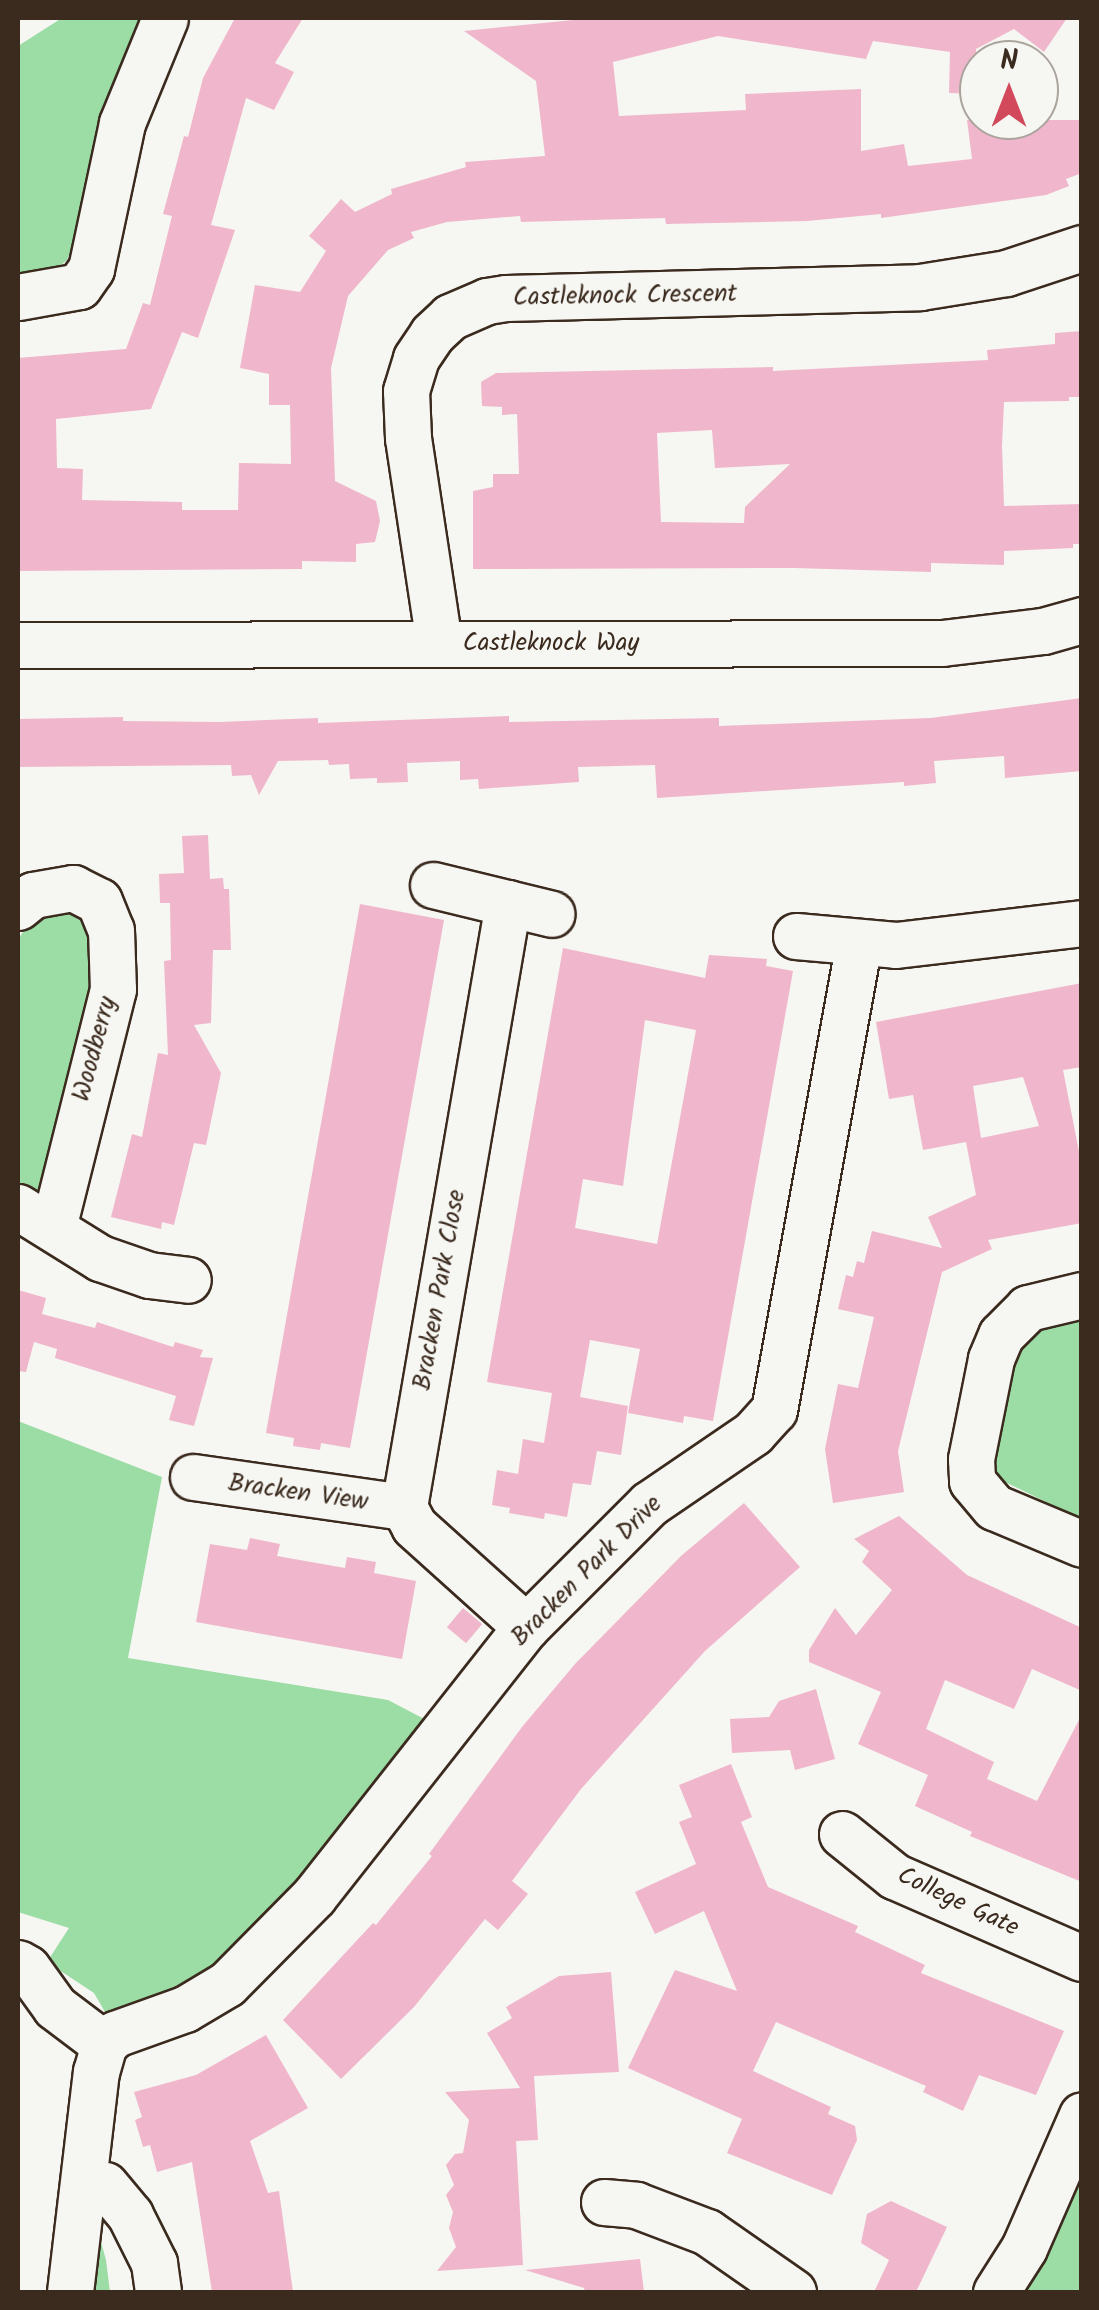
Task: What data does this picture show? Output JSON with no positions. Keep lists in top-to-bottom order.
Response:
{
  "streets": {
    "street": [
      "Castleknock Crescent",
      "Castleknock Way",
      "Woodberry",
      "Bracken Park Close",
      "Bracken View",
      "Bracken Park Drive",
      "College Gate"
    ]
  },
  "crossings": [
    ["Castleknock Crescent", "Castleknock Way"],
    ["Bracken Park Close", "Bracken View"]
  ],
  "north": "top"
}
